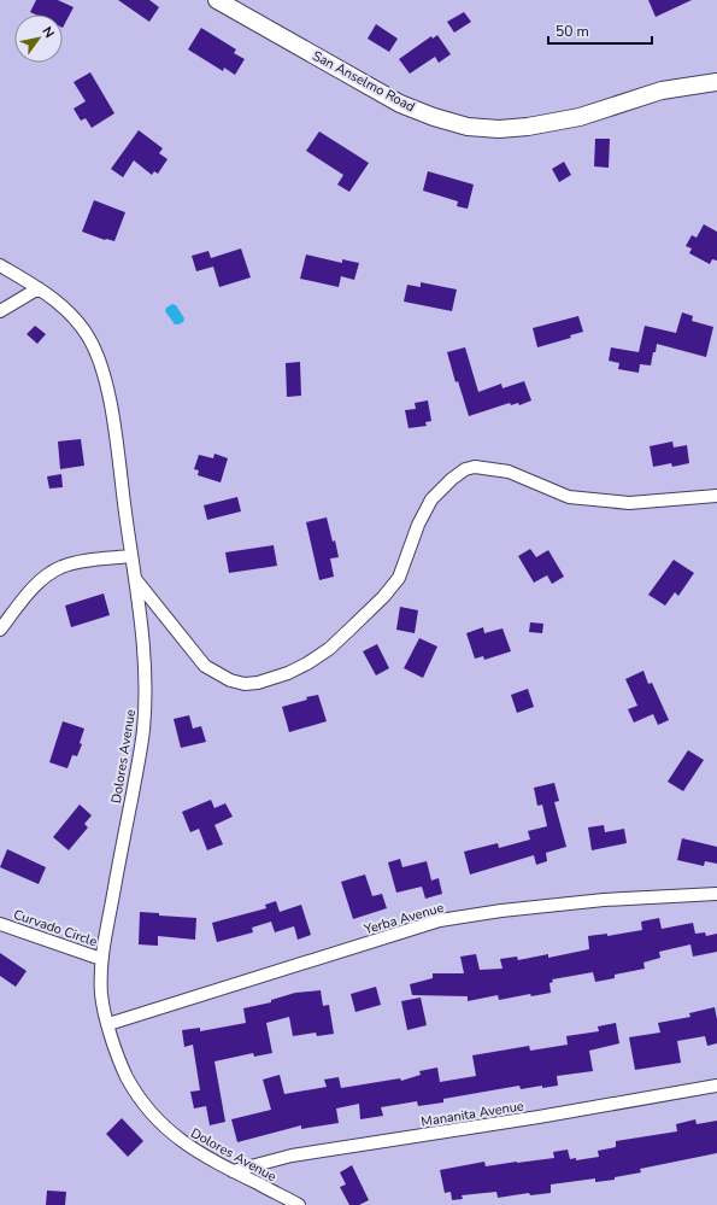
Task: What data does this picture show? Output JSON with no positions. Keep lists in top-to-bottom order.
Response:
{
  "streets": {
    "street": [
      "San Anselmo Road",
      "Dolores Avenue",
      "Yerba Avenue",
      "Curvado Circle",
      "Mananita Avenue"
    ]
  },
  "crossings": [
    ["Dolores Avenue", "Yerba Avenue"],
    ["Dolores Avenue", "Curvado Circle"],
    ["Dolores Avenue", "Mananita Avenue"]
  ],
  "scale_bar": "50 m",
  "north": "top right"
}
